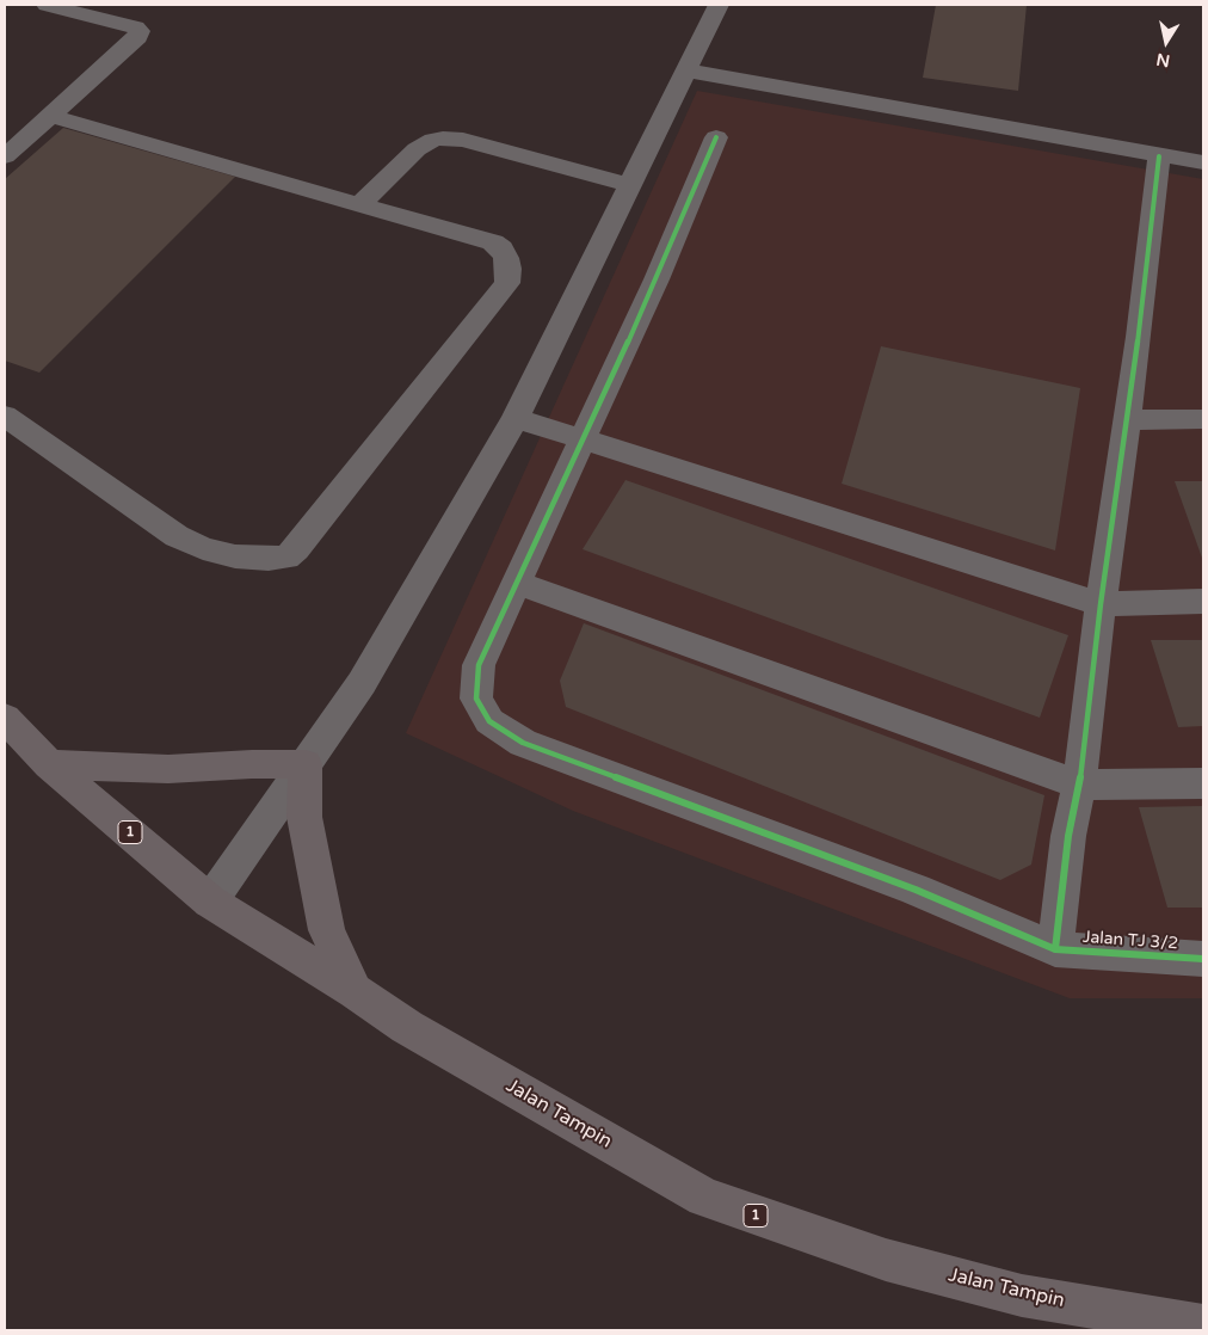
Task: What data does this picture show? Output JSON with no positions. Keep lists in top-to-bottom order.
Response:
{
  "streets": {
    "highway": ["1", "Jalan Tampin"],
    "street": ["Jalan TJ 3/2"]
  },
  "north": "bottom"
}
